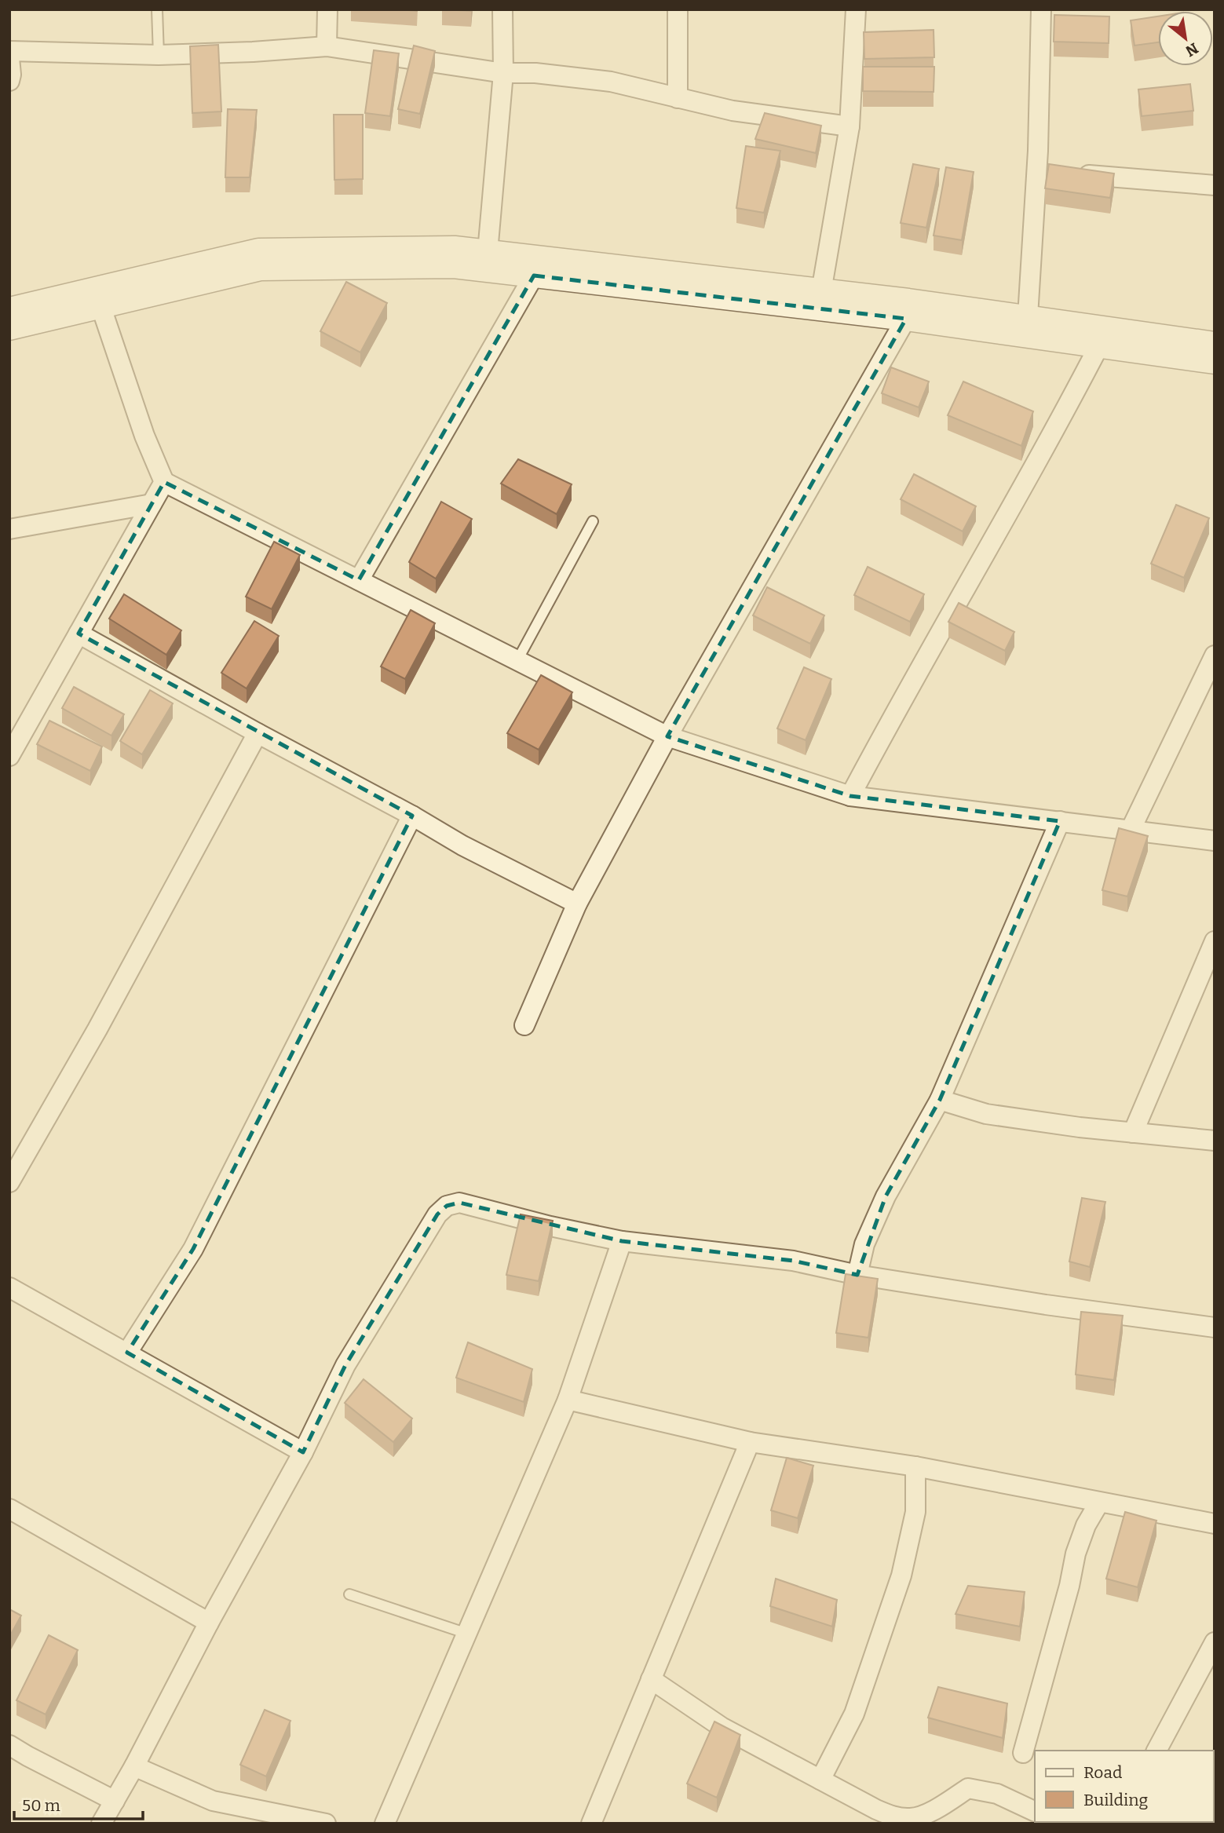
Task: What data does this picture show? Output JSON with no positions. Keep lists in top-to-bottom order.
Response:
{
  "legend": ["Road", "Building"],
  "scale_bar": "50 m",
  "north": "bottom right"
}
